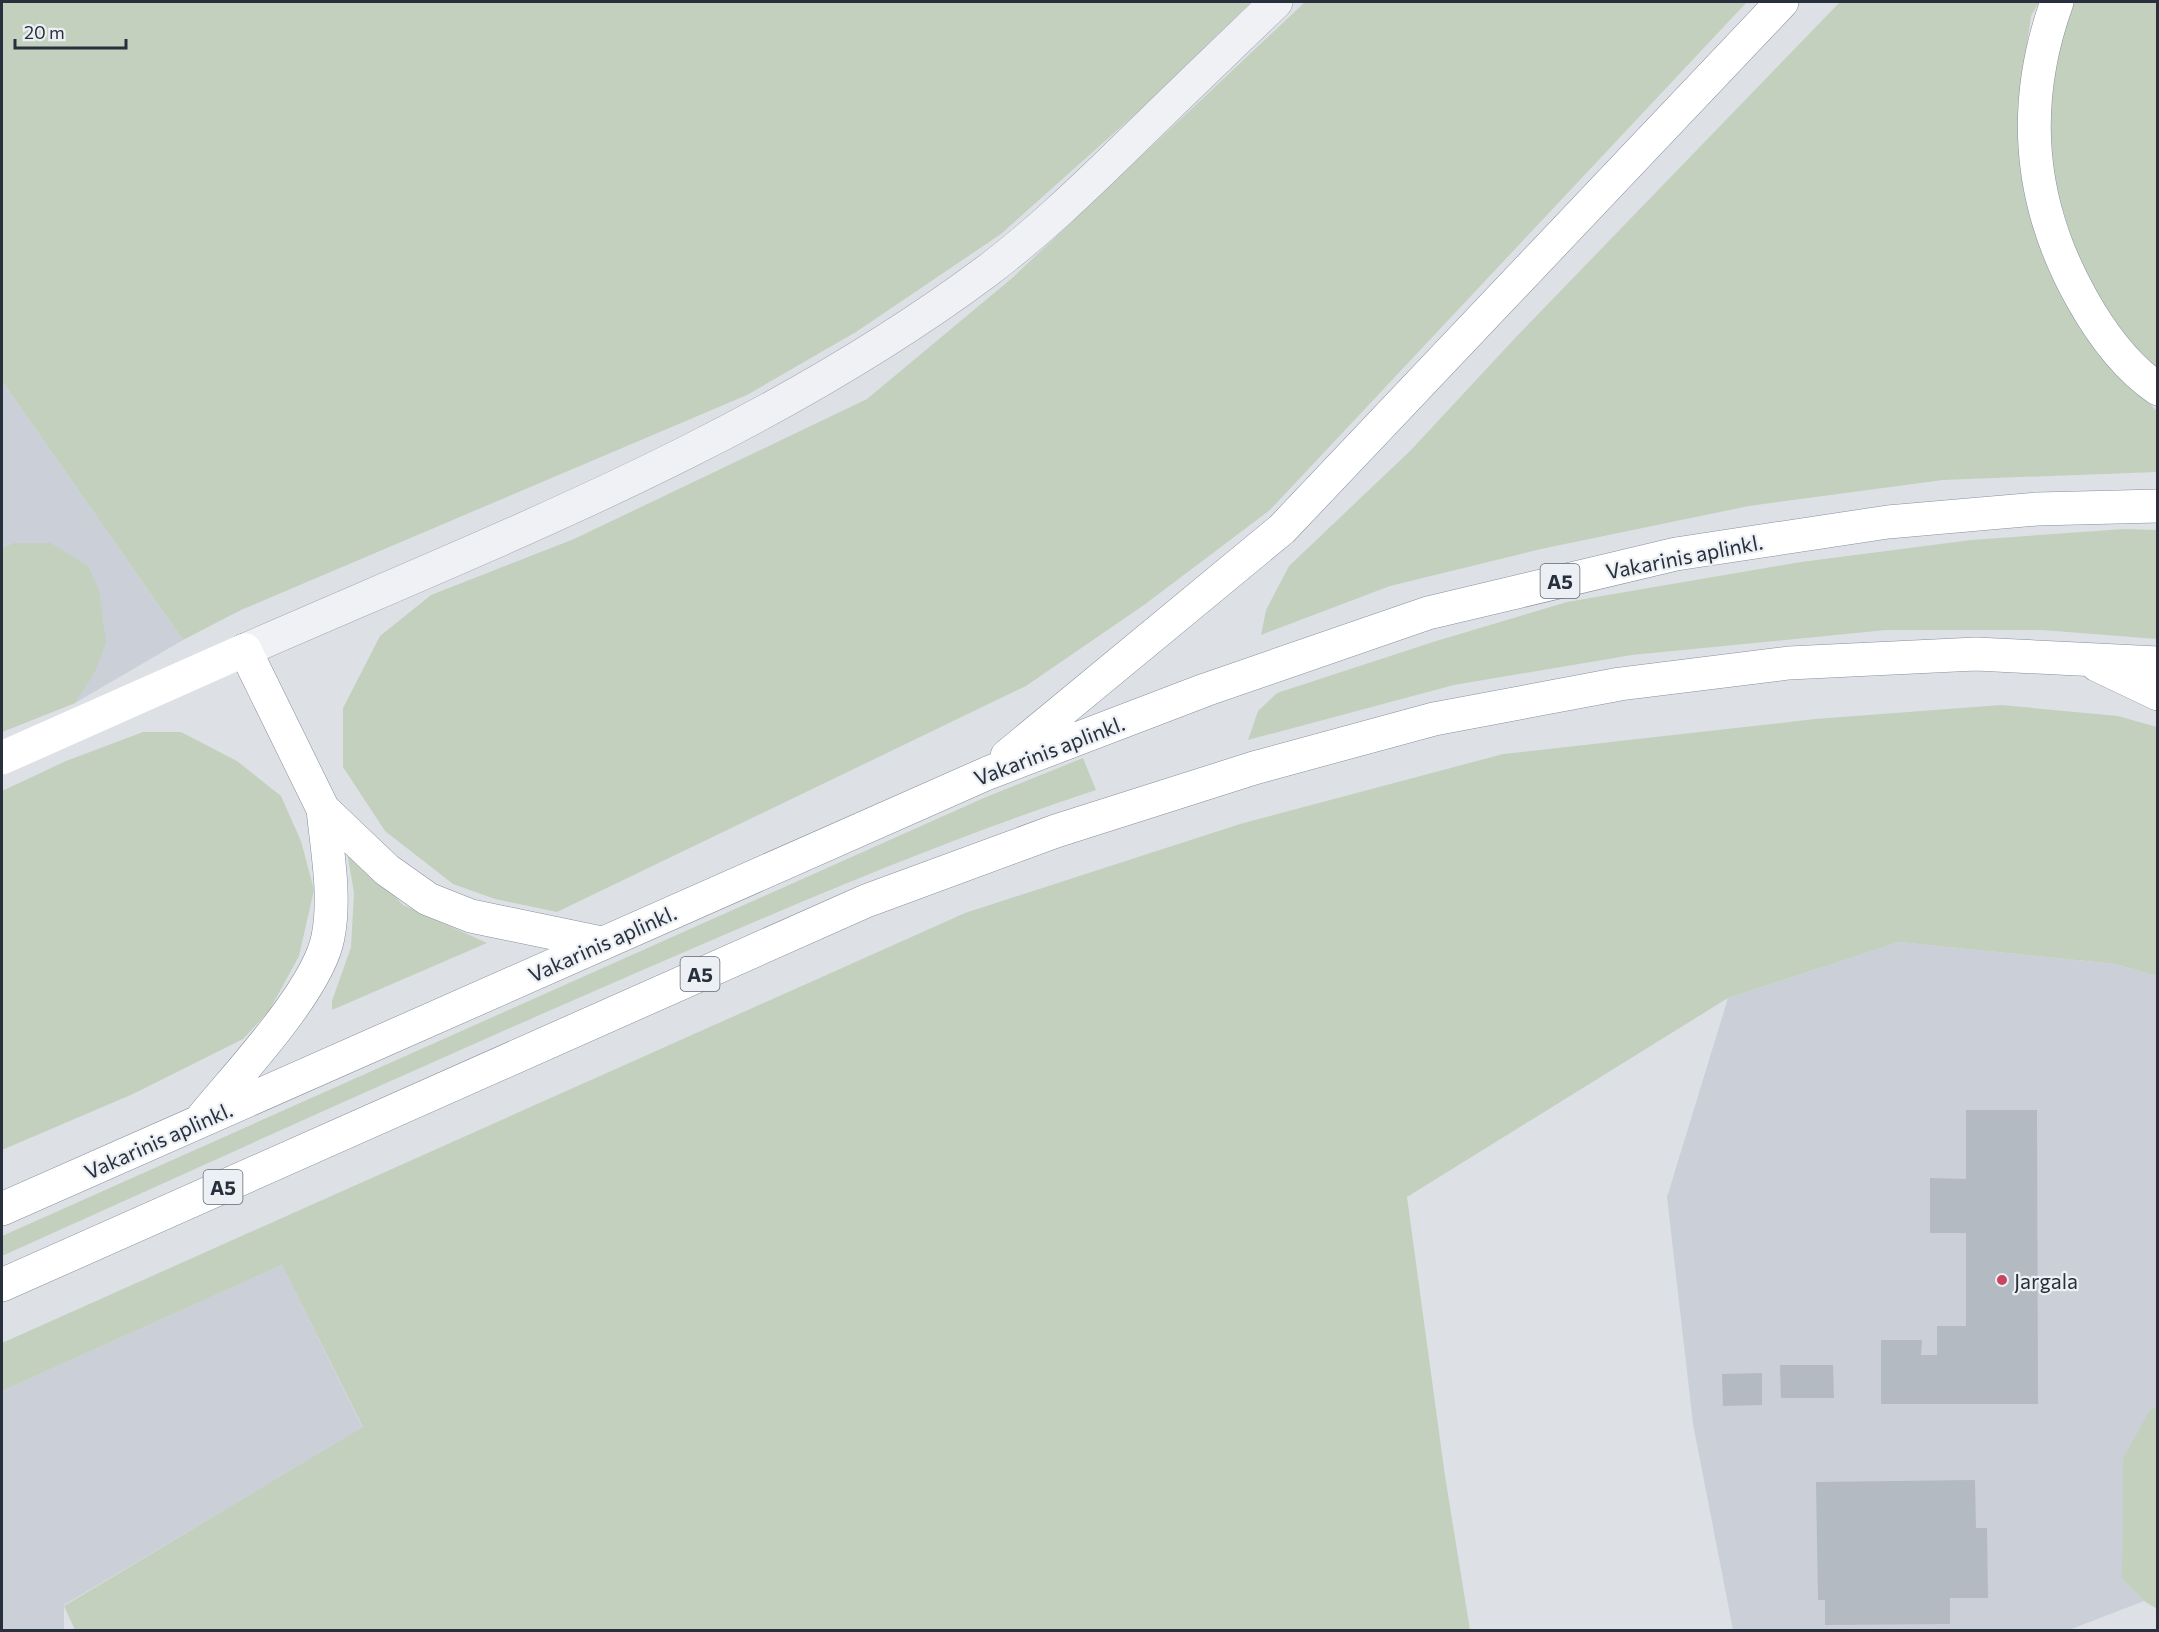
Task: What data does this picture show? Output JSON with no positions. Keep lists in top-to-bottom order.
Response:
{
  "streets": {
    "main road": ["Vakarinis aplinkl.", "A5"]
  },
  "places": ["Jargala"],
  "scale_bar": "20 m"
}
